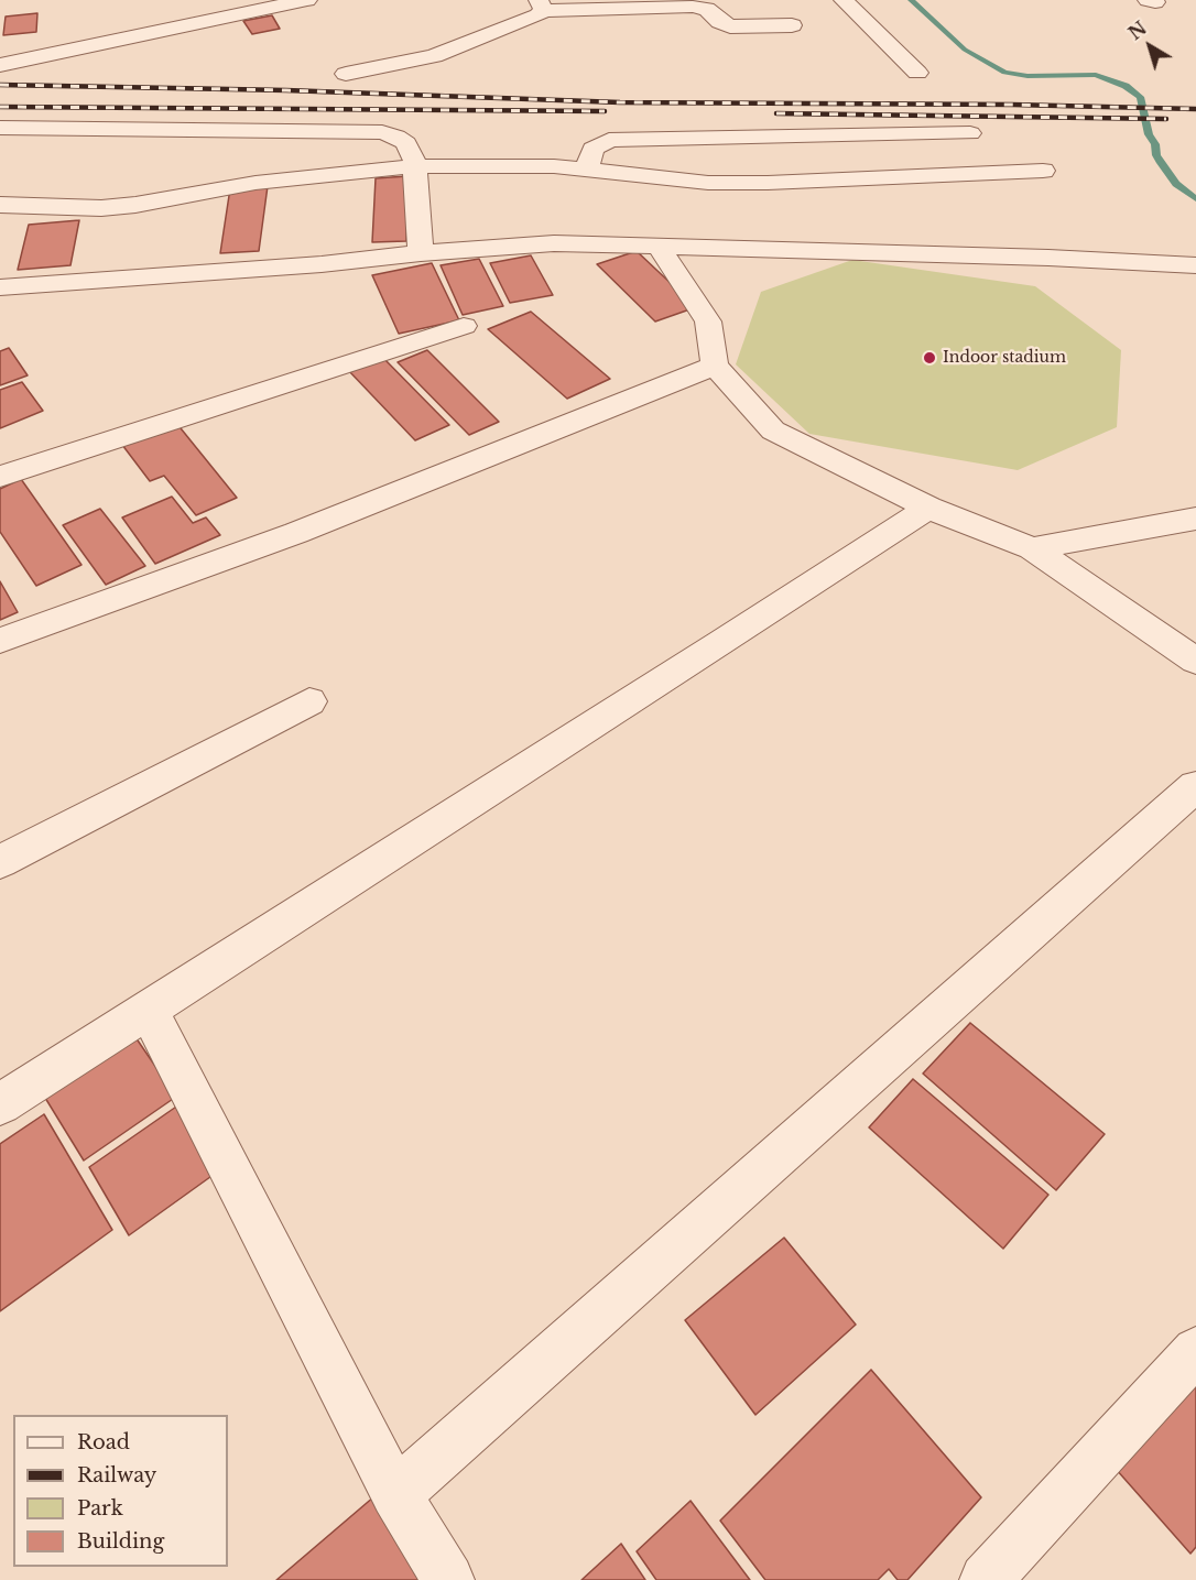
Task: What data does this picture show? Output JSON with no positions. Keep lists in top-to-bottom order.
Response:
{
  "places": ["Indoor stadium"],
  "legend": [
    "Road",
    "Railway",
    "Park",
    "Building"
  ],
  "north": "top left"
}
